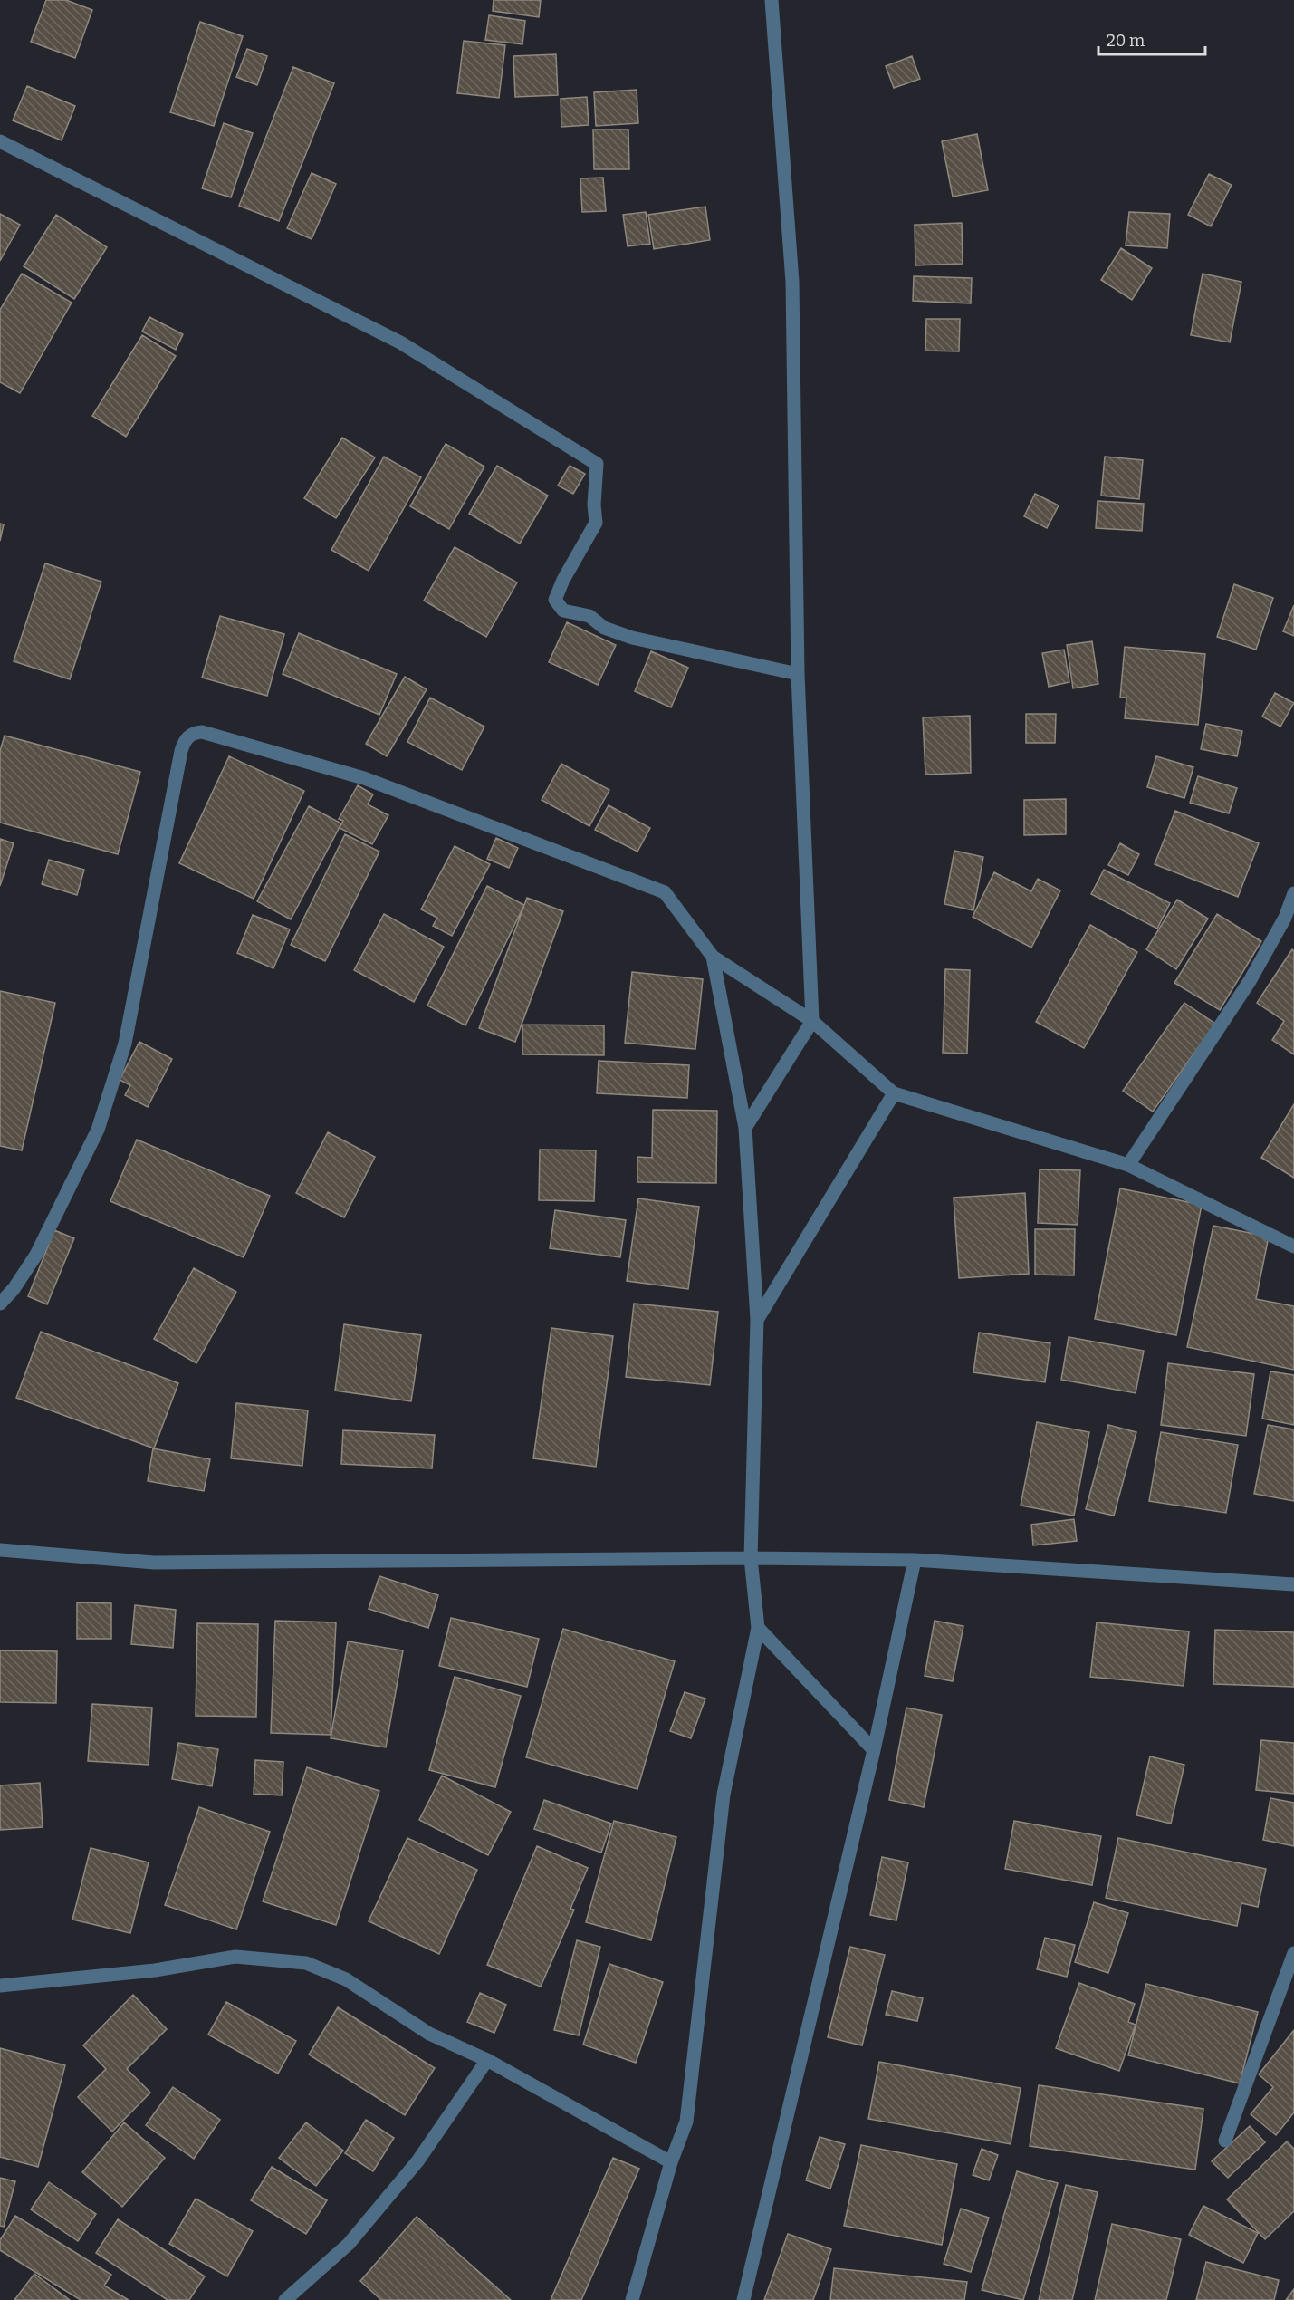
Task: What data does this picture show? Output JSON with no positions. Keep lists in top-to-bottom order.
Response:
{
  "scale_bar": "20 m"
}
